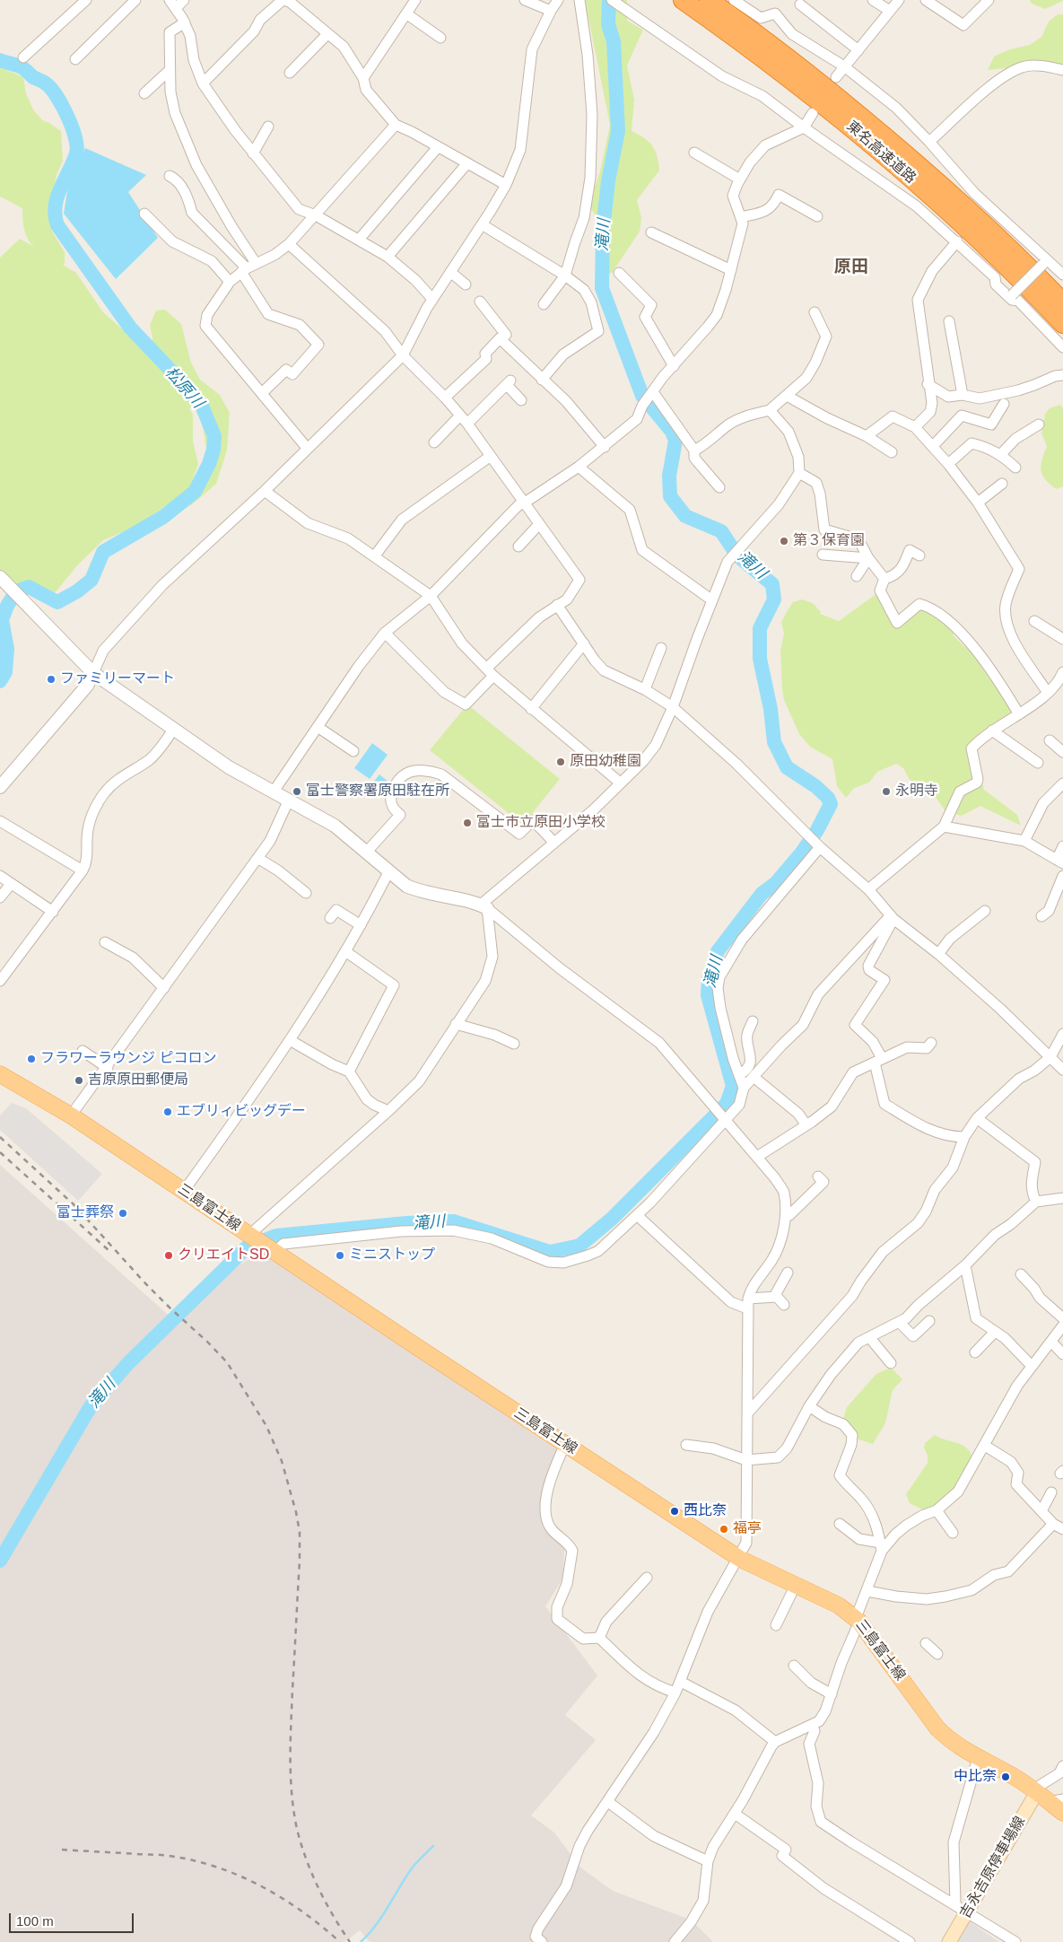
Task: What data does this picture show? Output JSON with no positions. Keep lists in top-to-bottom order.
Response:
{
  "streets": {
    "highway": ["東名高速道路"],
    "main road": ["三島富士線", "吉永吉原停車場線"]
  },
  "crossings": [
    ["三島富士線", "吉永吉原停車場線"]
  ],
  "districts": ["原田"],
  "water": ["滝川", "松原川"],
  "places": [
    "第３保育園",
    "ファミリーマート",
    "原田幼稚園",
    "富士警察署原田駐在所",
    "永明寺",
    "富士市立原田小学校",
    "フラワーラウンジ ピコロン",
    "吉原原田郵便局",
    "エブリィビッグデー",
    "富士葬祭",
    "クリエイトSD",
    "ミニストップ",
    "西比奈",
    "福亭",
    "中比奈"
  ],
  "scale_bar": "100 m"
}
